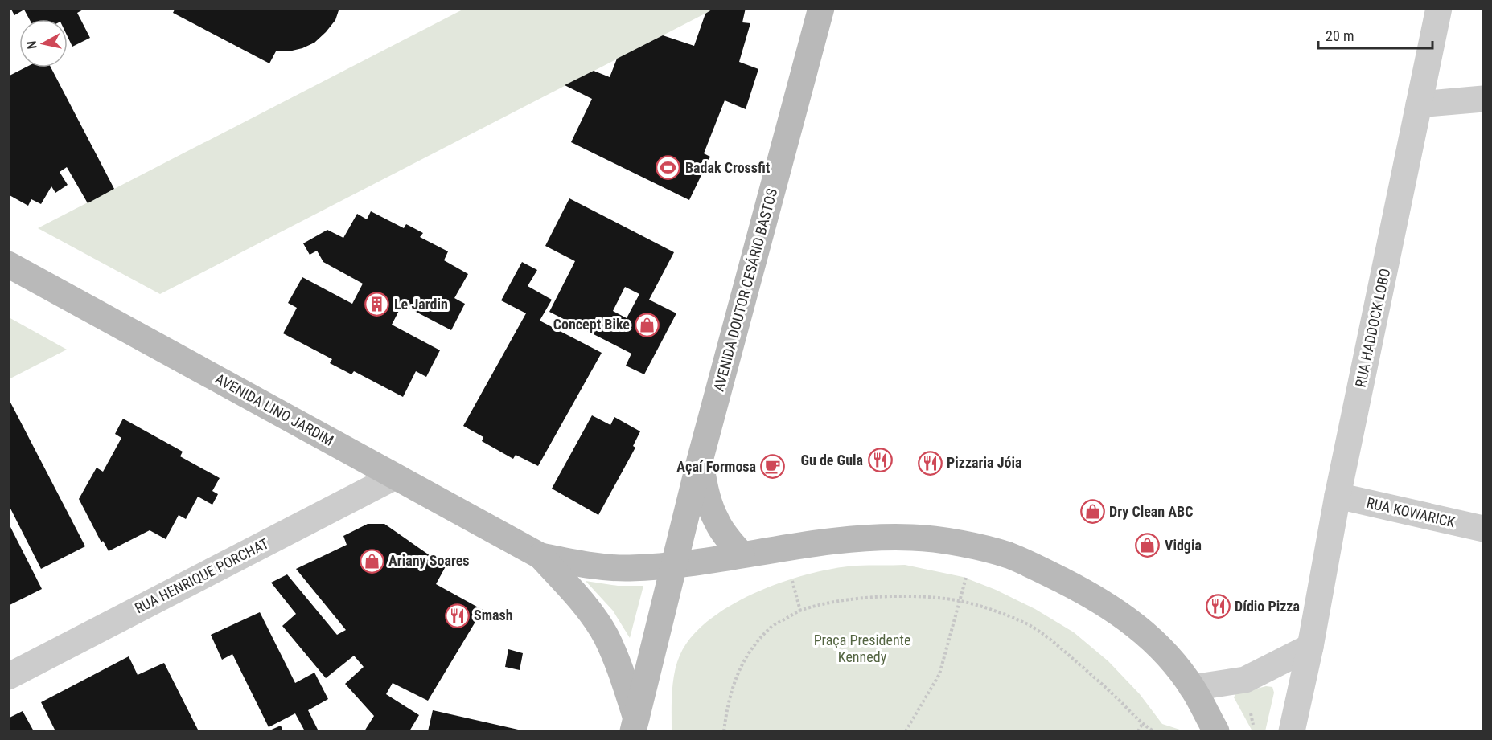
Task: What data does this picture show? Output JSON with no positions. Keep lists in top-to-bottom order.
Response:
{
  "streets": {
    "main road": ["AVENIDA DOUTOR CESÁRIO BASTOS", "AVENIDA LINO JARDIM"],
    "street": ["RUA HADDOCK LOBO", "RUA KOWARICK", "RUA HENRIQUE PORCHAT"]
  },
  "crossings": [
    ["AVENIDA DOUTOR CESÁRIO BASTOS", "AVENIDA LINO JARDIM"],
    ["RUA HADDOCK LOBO", "RUA KOWARICK"],
    ["AVENIDA LINO JARDIM", "RUA HENRIQUE PORCHAT"]
  ],
  "parks": ["Praça Presidente Kennedy"],
  "places": {
    "sports": ["Badak Crossfit"],
    "building": ["Le Jardin"],
    "shop": [
      "Concept Bike",
      "Dry Clean ABC",
      "Vidgia",
      "Ariany Soares"
    ],
    "restaurant": [
      "Gu de Gula",
      "Pizzaria Jóia",
      "Dídio Pizza",
      "Smash"
    ],
    "cafe": ["Açaí Formosa"]
  },
  "scale_bar": "20 m",
  "north": "left"
}
